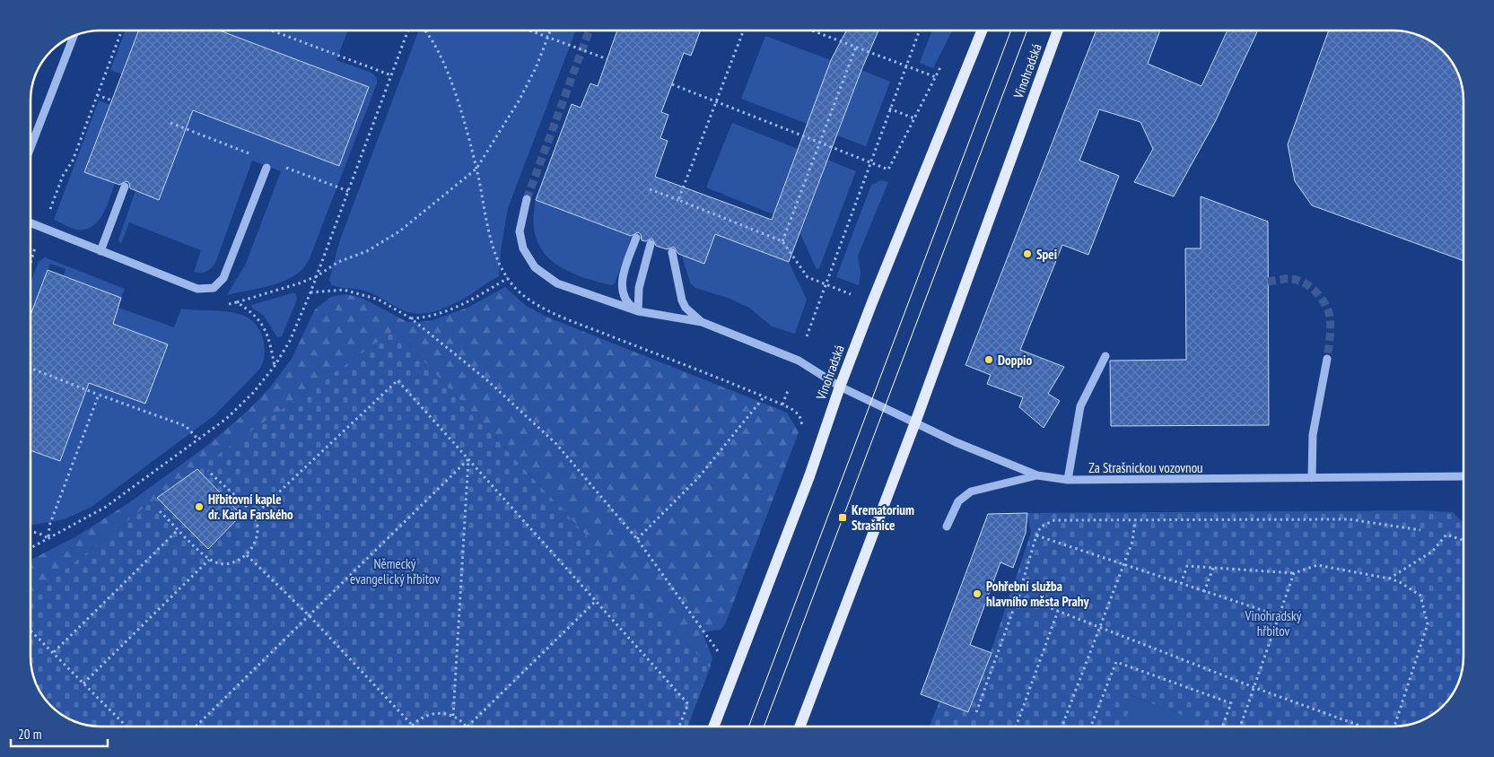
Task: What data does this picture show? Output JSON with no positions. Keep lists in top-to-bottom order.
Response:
{
  "streets": {
    "main road": ["Vinohradská"],
    "street": ["Za Strašnickou vozovnou"]
  },
  "crossings": [
    ["Vinohradská", "Za Strašnickou vozovnou"]
  ],
  "parks": ["Německý evangelický hřbitov", "Vinohradský hřbitov"],
  "places": {
    "other": [
      "Spei",
      "Doppio",
      "Hřbitovní kaple dr. Karla Farského",
      "Pohřební služba hlavního města Prahy"
    ],
    "transit": ["Krematorium Strašnice"]
  },
  "scale_bar": "20 m"
}
